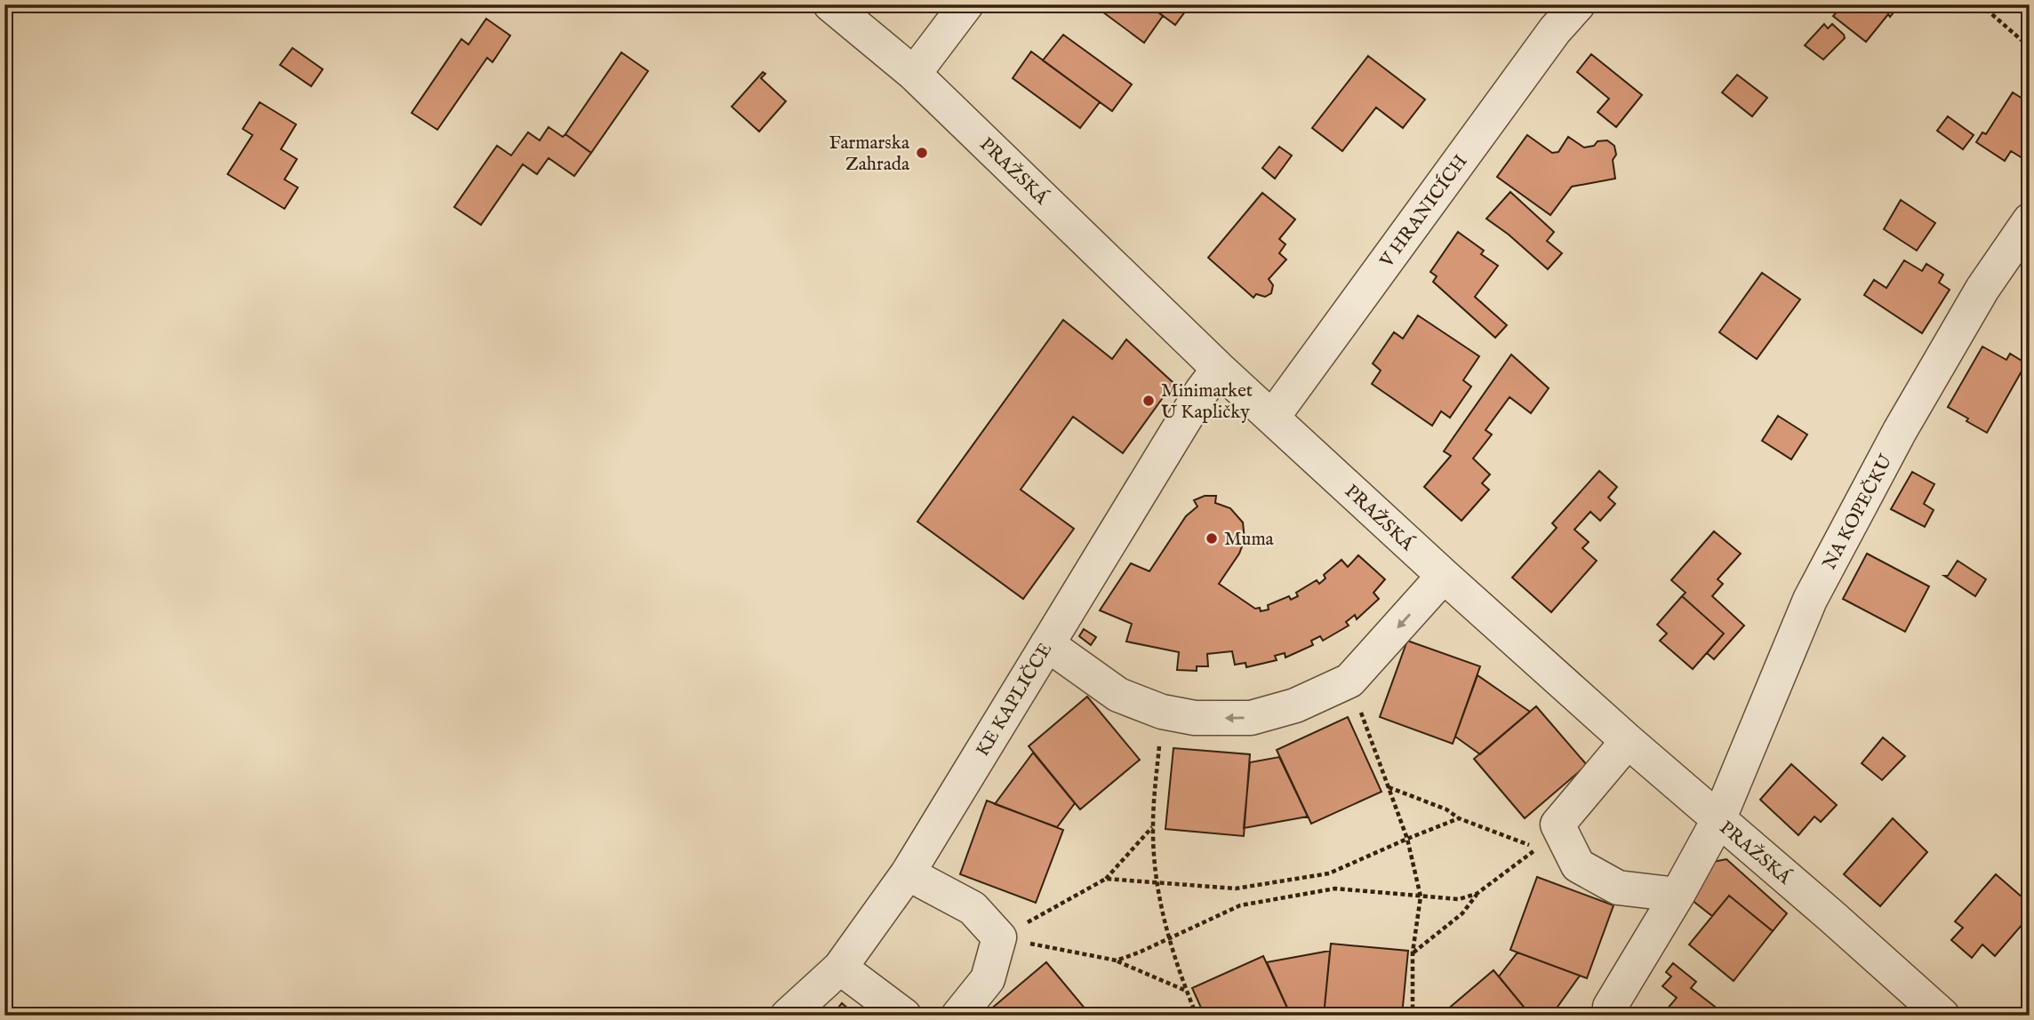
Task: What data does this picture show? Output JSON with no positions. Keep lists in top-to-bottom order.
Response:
{
  "streets": {
    "street": [
      "PRAŽSKÁ",
      "V HRANICÍCH",
      "NA KOPEČKU",
      "KE KAPLIČCE"
    ]
  },
  "crossings": [
    ["PRAŽSKÁ", "V HRANICÍCH"],
    ["PRAŽSKÁ", "NA KOPEČKU"],
    ["PRAŽSKÁ", "KE KAPLIČCE"]
  ],
  "places": ["Farmarska Zahrada", "Minimarket U Kapličky", "Muma"]
}
